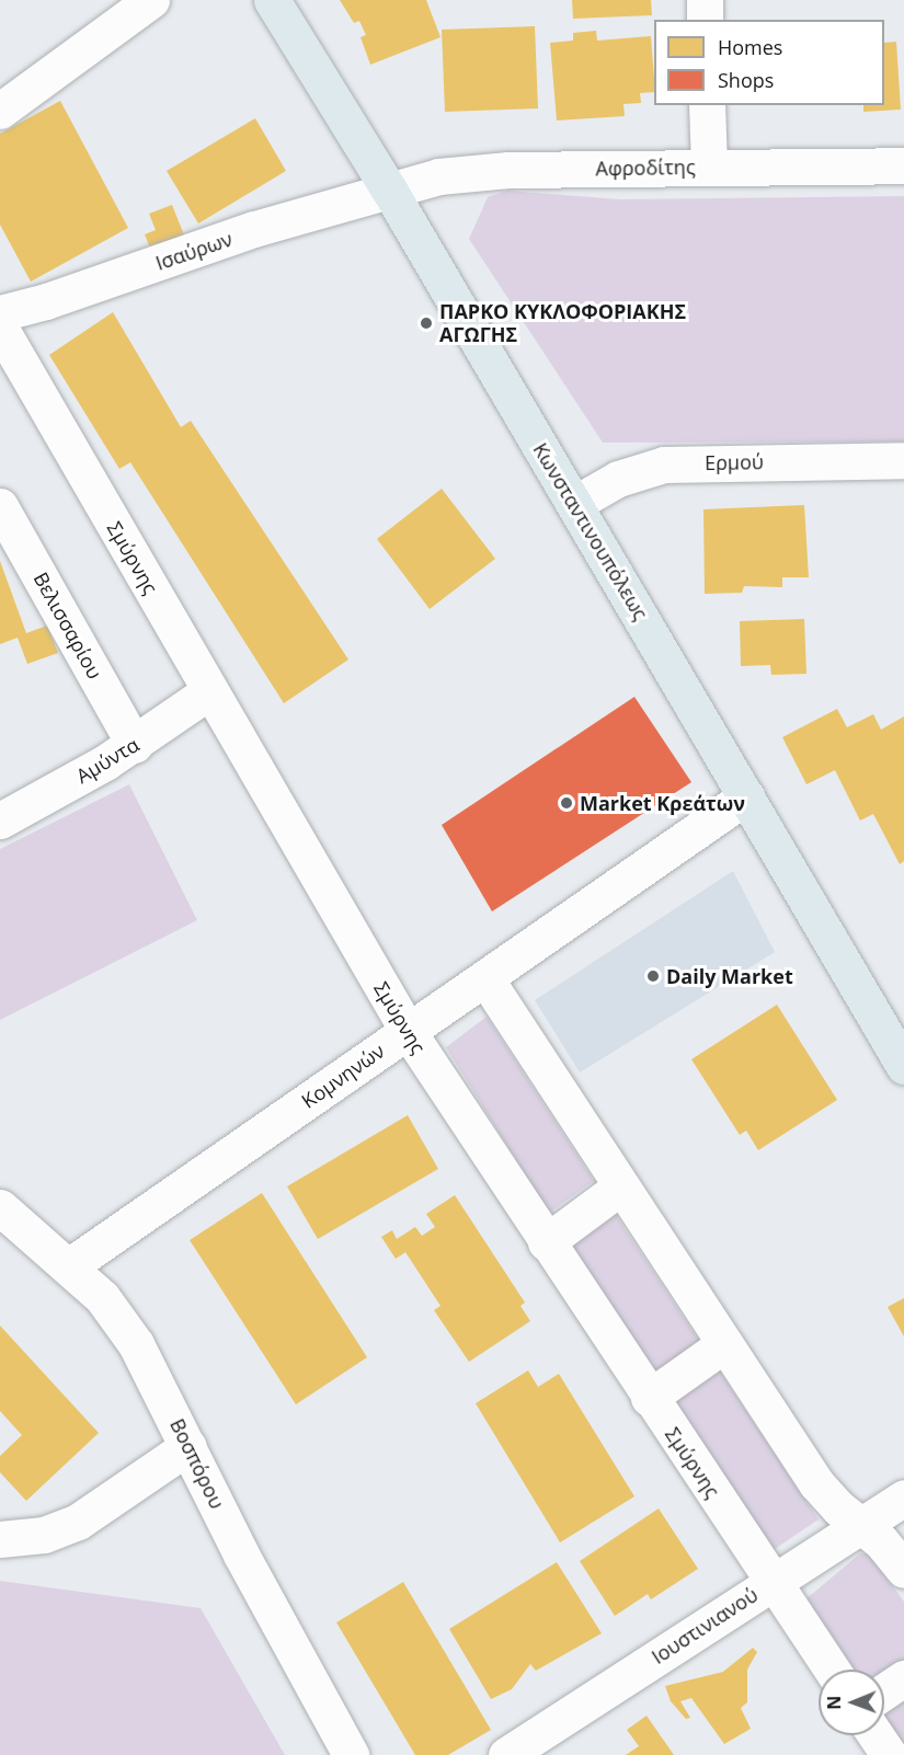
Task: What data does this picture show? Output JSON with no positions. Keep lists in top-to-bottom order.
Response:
{
  "streets": {
    "main road": ["Κωνσταντινουπόλεως"],
    "street": [
      "Αφροδίτης",
      "Ισαύρων",
      "Ερμού",
      "Σμύρνης",
      "Βελισσαρίου",
      "Αμύντα",
      "Κομνηνών",
      "Βοσπόρου",
      "Ιουστινιανού"
    ]
  },
  "crossings": [
    ["Αφροδίτης", "Ισαύρων"],
    ["Αφροδίτης", "Κωνσταντινουπόλεως"],
    ["Ισαύρων", "Κωνσταντινουπόλεως"],
    ["Ερμού", "Κωνσταντινουπόλεως"],
    ["Κωνσταντινουπόλεως", "Κομνηνών"],
    ["Σμύρνης", "Αμύντα"],
    ["Σμύρνης", "Κομνηνών"],
    ["Σμύρνης", "Ιουστινιανού"],
    ["Βελισσαρίου", "Αμύντα"],
    ["Κομνηνών", "Βοσπόρου"]
  ],
  "places": ["ΠΑΡΚΟ ΚΥΚΛΟΦΟΡΙΑΚΗΣ ΑΓΩΓΗΣ", "Market Κρεάτων", "Daily Market"],
  "legend": ["Homes", "Shops"],
  "north": "left"
}
